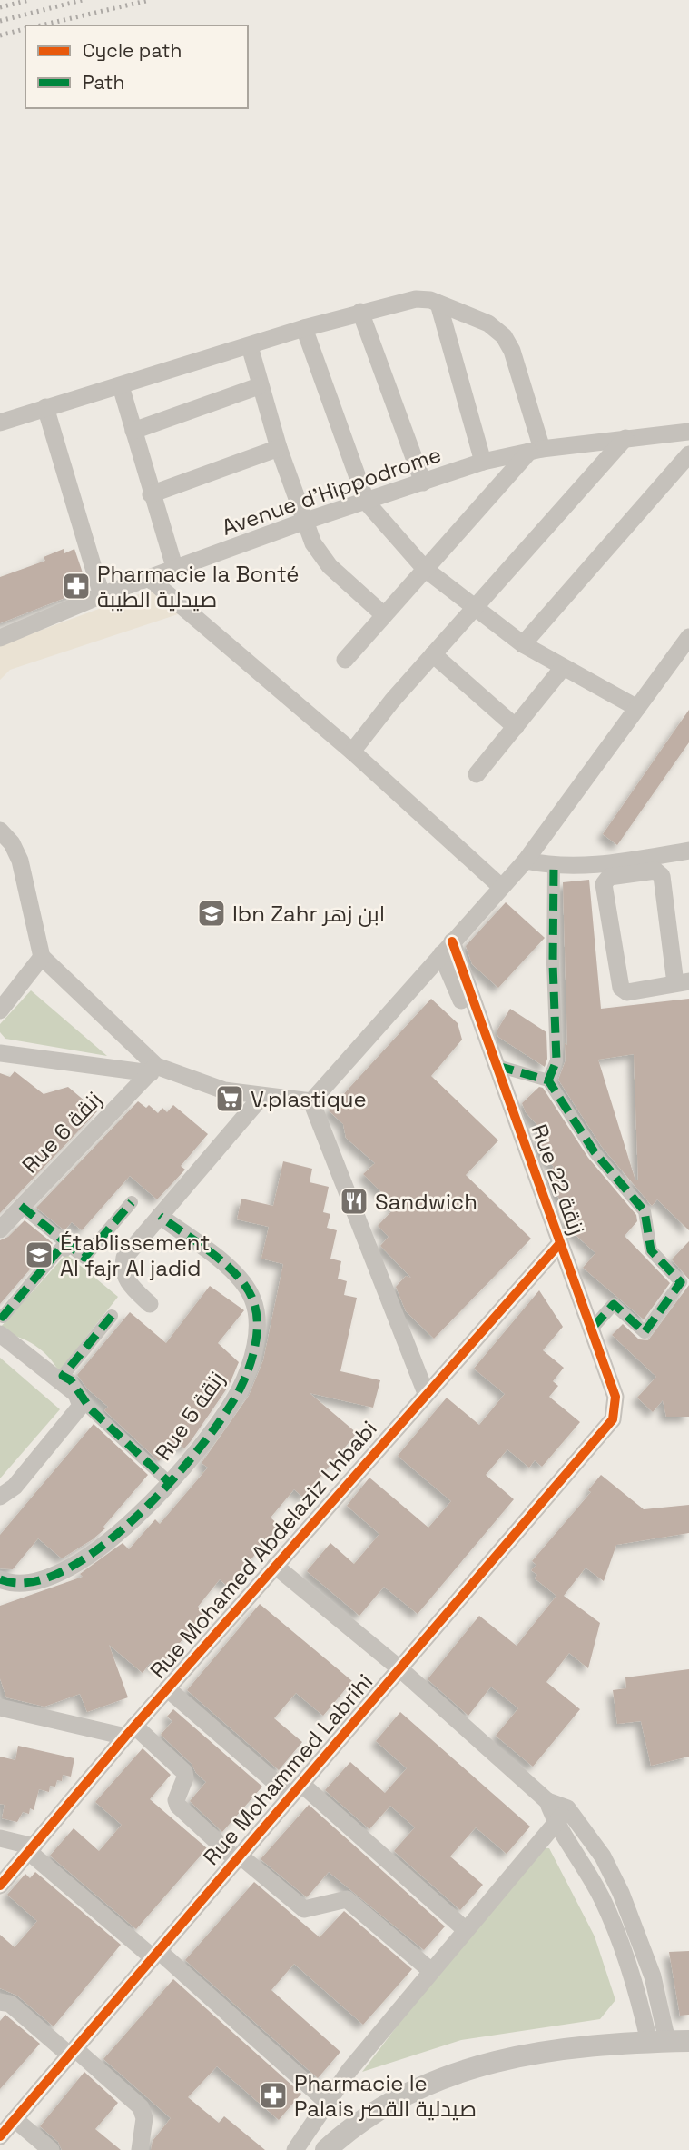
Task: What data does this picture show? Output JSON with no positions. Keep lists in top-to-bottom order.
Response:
{
  "streets": {
    "street": [
      "Avenue d'Hippodrome",
      "Rue 6 زنقة",
      "Rue 22 زنقة",
      "Rue 5 زنقة",
      "Rue Mohamed Abdelaziz Lhbabi",
      "Rue Mohammed Labrihi"
    ]
  },
  "crossings": [
    ["Rue 22 زنقة", "Rue Mohamed Abdelaziz Lhbabi"],
    ["Rue 22 زنقة", "Rue Mohammed Labrihi"]
  ],
  "places": {
    "pharmacy": ["Pharmacie la Bonté صيدلية الطيبة", "Pharmacie le Palais صيدلية القصر"],
    "school or university": ["Ibn Zahr ابن زهر", "Établissement Al fajr Al jadid"],
    "supermarket": ["V.plastique"],
    "restaurant": ["Sandwich"]
  },
  "legend": ["Cycle path", "Path"]
}
